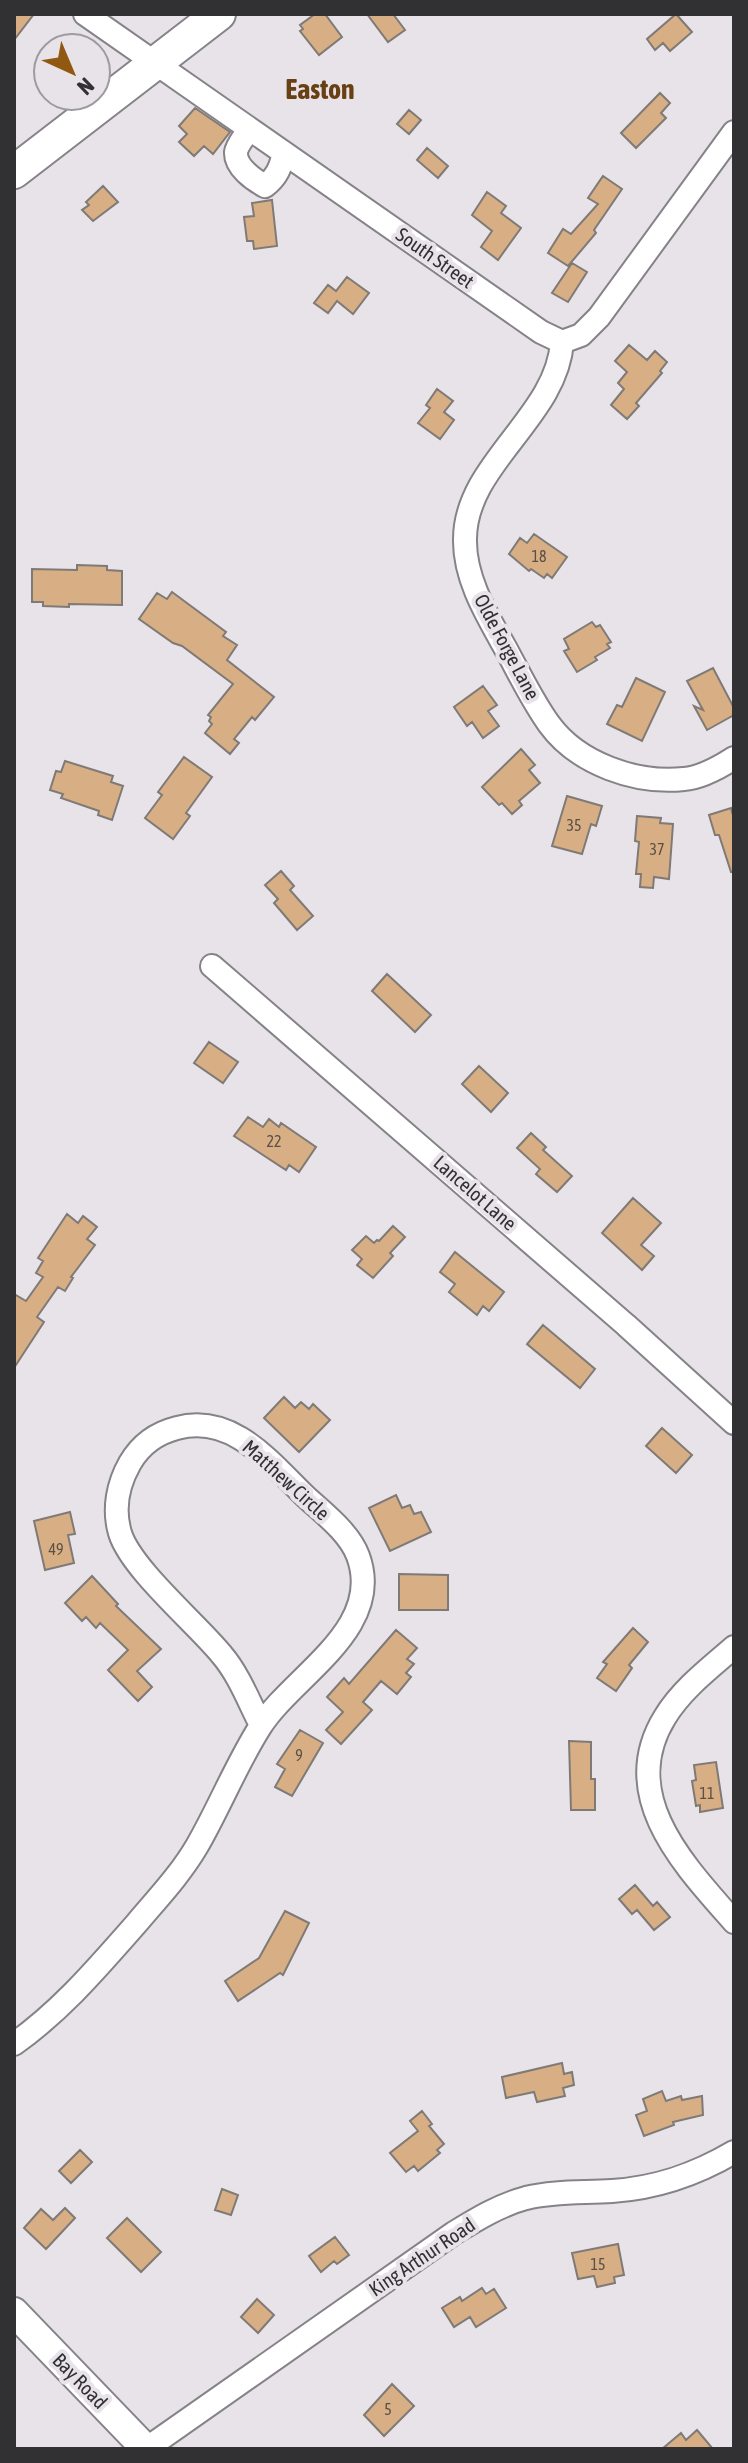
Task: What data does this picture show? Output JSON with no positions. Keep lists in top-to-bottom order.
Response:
{
  "streets": {
    "main road": ["Bay Road"],
    "street": [
      "South Street",
      "Olde Forge Lane",
      "Lancelot Lane",
      "Matthew Circle",
      "King Arthur Road"
    ]
  },
  "crossings": [
    ["South Street", "Olde Forge Lane"],
    ["King Arthur Road", "Bay Road"]
  ],
  "districts": ["Easton"],
  "house_numbers": [
    "18",
    "35",
    "37",
    "22",
    "49",
    "9",
    "11",
    "15",
    "5"
  ],
  "north": "bottom right"
}
